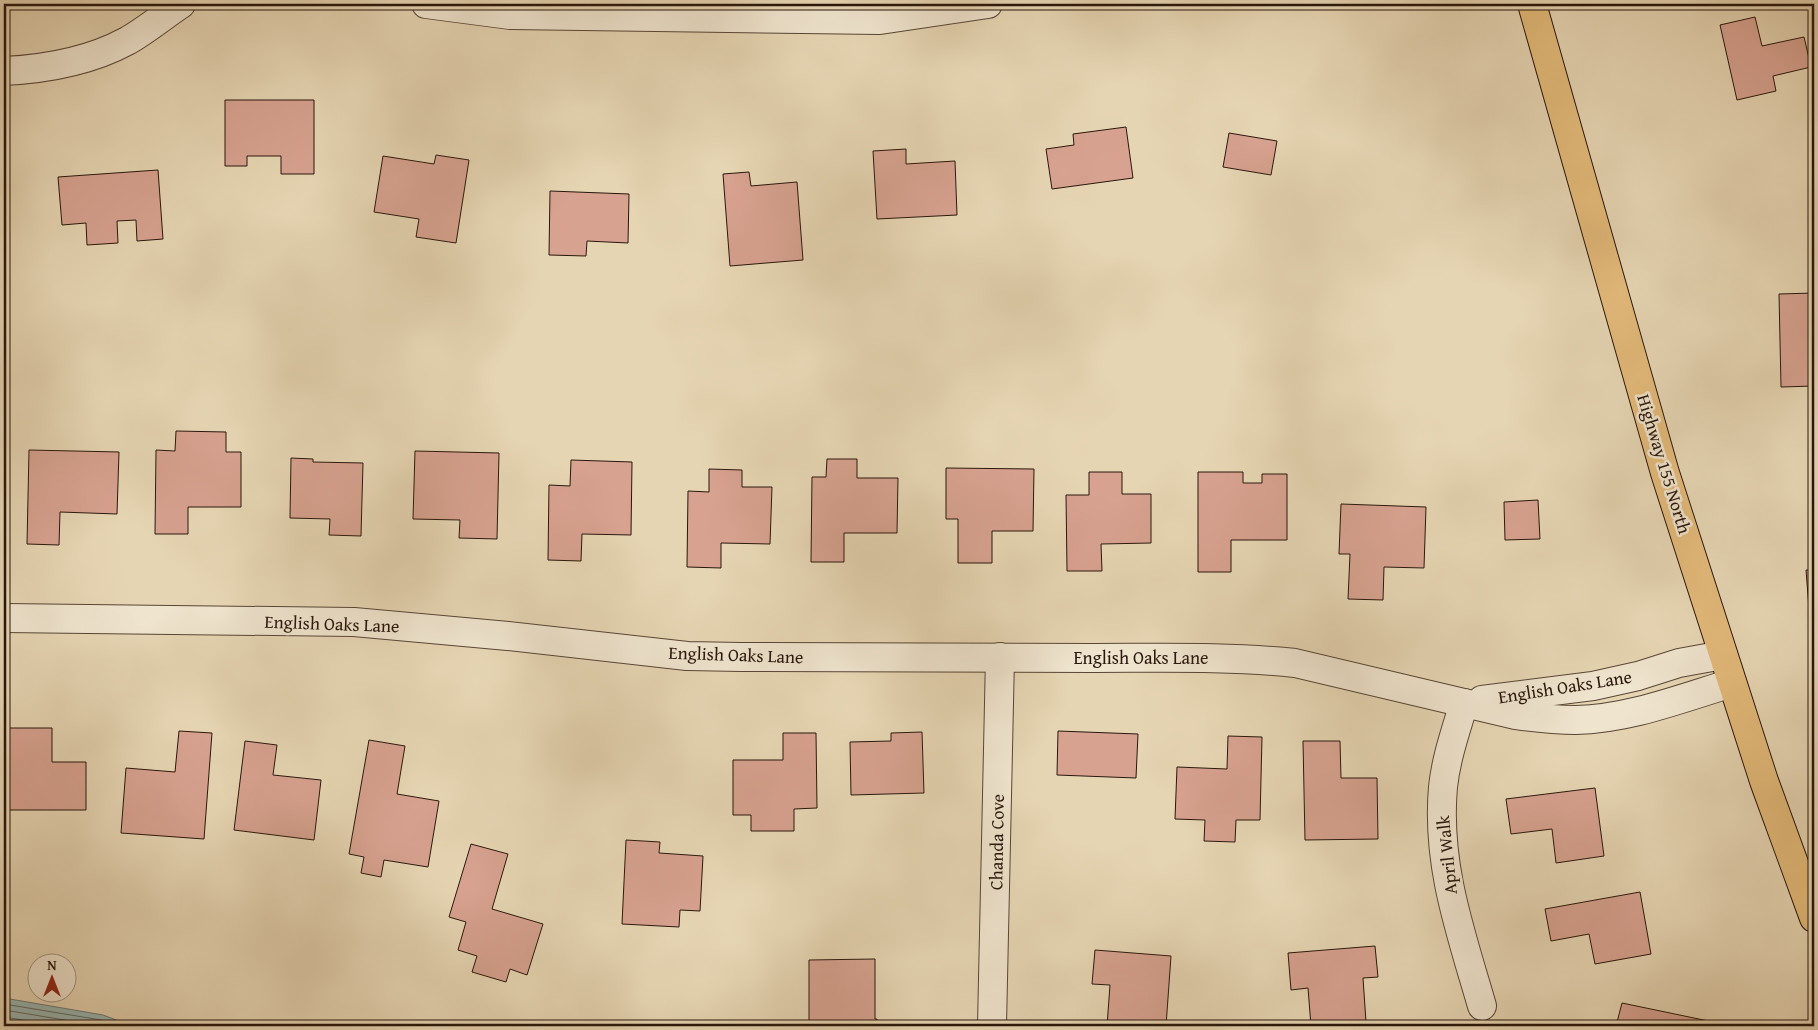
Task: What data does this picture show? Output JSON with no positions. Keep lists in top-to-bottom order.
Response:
{
  "streets": {
    "main road": ["Highway 155 North"],
    "street": ["English Oaks Lane", "Chanda Cove", "April Walk"]
  },
  "crossings": [
    ["Highway 155 North", "English Oaks Lane"],
    ["English Oaks Lane", "Chanda Cove"],
    ["English Oaks Lane", "April Walk"]
  ],
  "north": "top"
}
